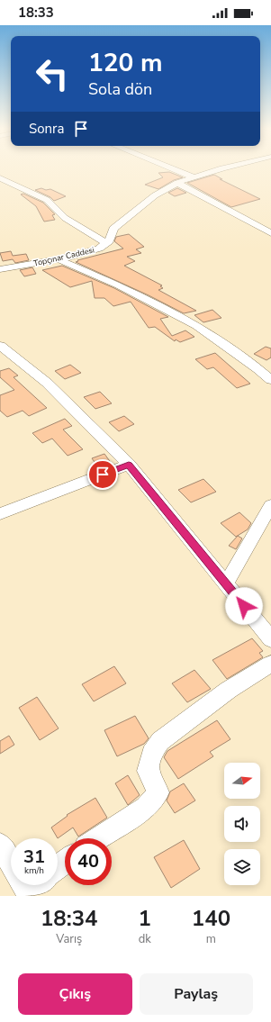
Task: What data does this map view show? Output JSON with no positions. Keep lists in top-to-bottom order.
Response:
{
  "streets": {
    "street": ["Topçınar Caddesi"]
  },
  "north": "right",
  "page": {
    "status": "18:33",
    "turn": ["120 m", "Sola dön"],
    "then": "Sonra",
    "speed": "31 km/h",
    "limit": "40",
    "eta": [
      "18:34",
      "Varış",
      "1",
      "dk",
      "140",
      "m"
    ],
    "buttons": ["Çıkış", "Paylaş"]
  }
}
